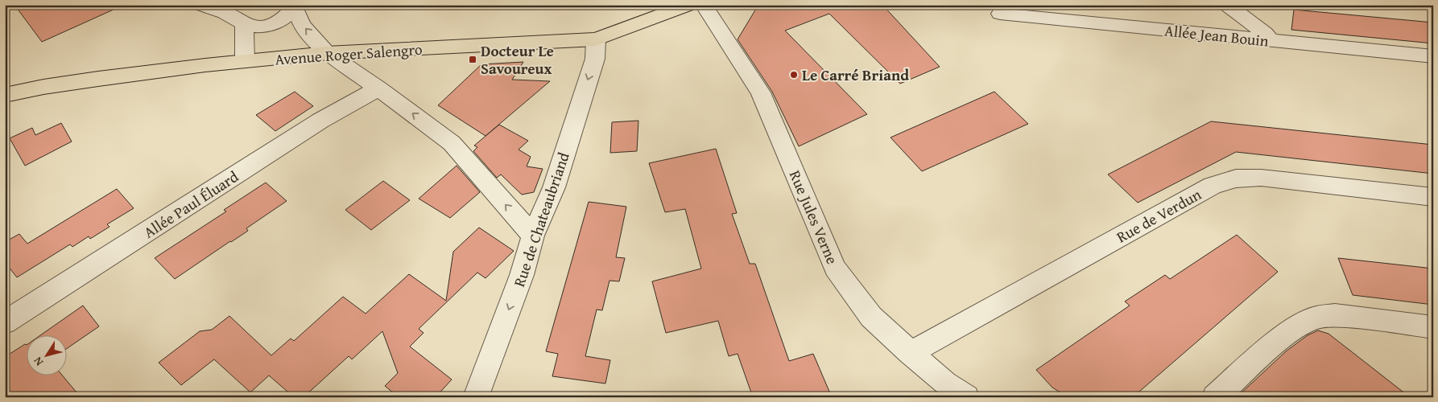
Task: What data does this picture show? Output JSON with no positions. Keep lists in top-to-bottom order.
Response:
{
  "streets": {
    "main road": ["Avenue Roger Salengro"],
    "street": [
      "Allée Jean Bouin",
      "Allée Paul Éluard",
      "Rue de Verdun",
      "Rue Jules Verne",
      "Rue de Chateaubriand"
    ]
  },
  "crossings": [
    ["Avenue Roger Salengro", "Rue de Chateaubriand"],
    ["Rue de Verdun", "Rue Jules Verne"]
  ],
  "one_way": ["Rue de Chateaubriand"],
  "places": {
    "transit": ["Docteur Le Savoureux"],
    "other": ["Le Carré Briand"]
  },
  "north": "bottom left"
}
